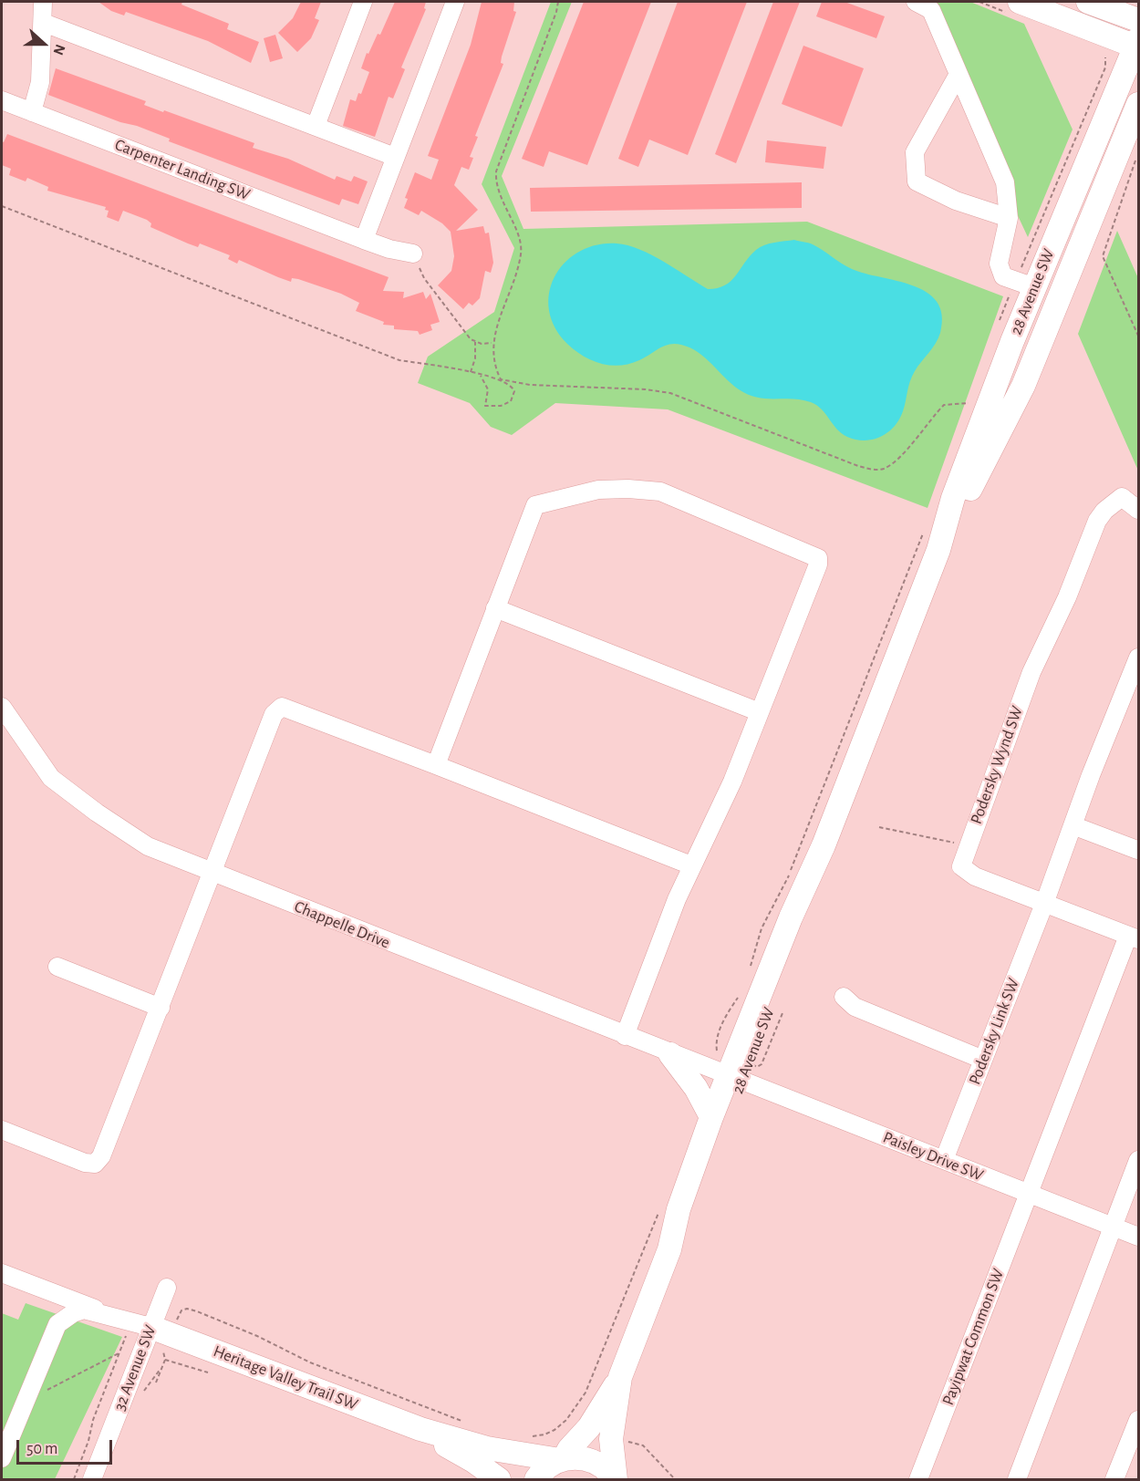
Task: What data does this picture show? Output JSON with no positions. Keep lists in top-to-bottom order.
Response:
{
  "streets": {
    "main road": ["28 Avenue SW", "Heritage Valley Trail SW"],
    "street": [
      "Carpenter Landing SW",
      "Podersky Wynd SW",
      "Chappelle Drive",
      "Podersky Link SW",
      "Paisley Drive SW",
      "Payipwat Common SW",
      "32 Avenue SW"
    ]
  },
  "crossings": [
    ["28 Avenue SW", "Chappelle Drive"],
    ["28 Avenue SW", "Paisley Drive SW"],
    ["28 Avenue SW", "Heritage Valley Trail SW"],
    ["Podersky Wynd SW", "Podersky Link SW"],
    ["Podersky Wynd SW", "Payipwat Common SW"],
    ["Chappelle Drive", "Paisley Drive SW"],
    ["Podersky Link SW", "Paisley Drive SW"],
    ["Paisley Drive SW", "Payipwat Common SW"],
    ["32 Avenue SW", "Heritage Valley Trail SW"]
  ],
  "scale_bar": "50 m",
  "north": "right"
}
